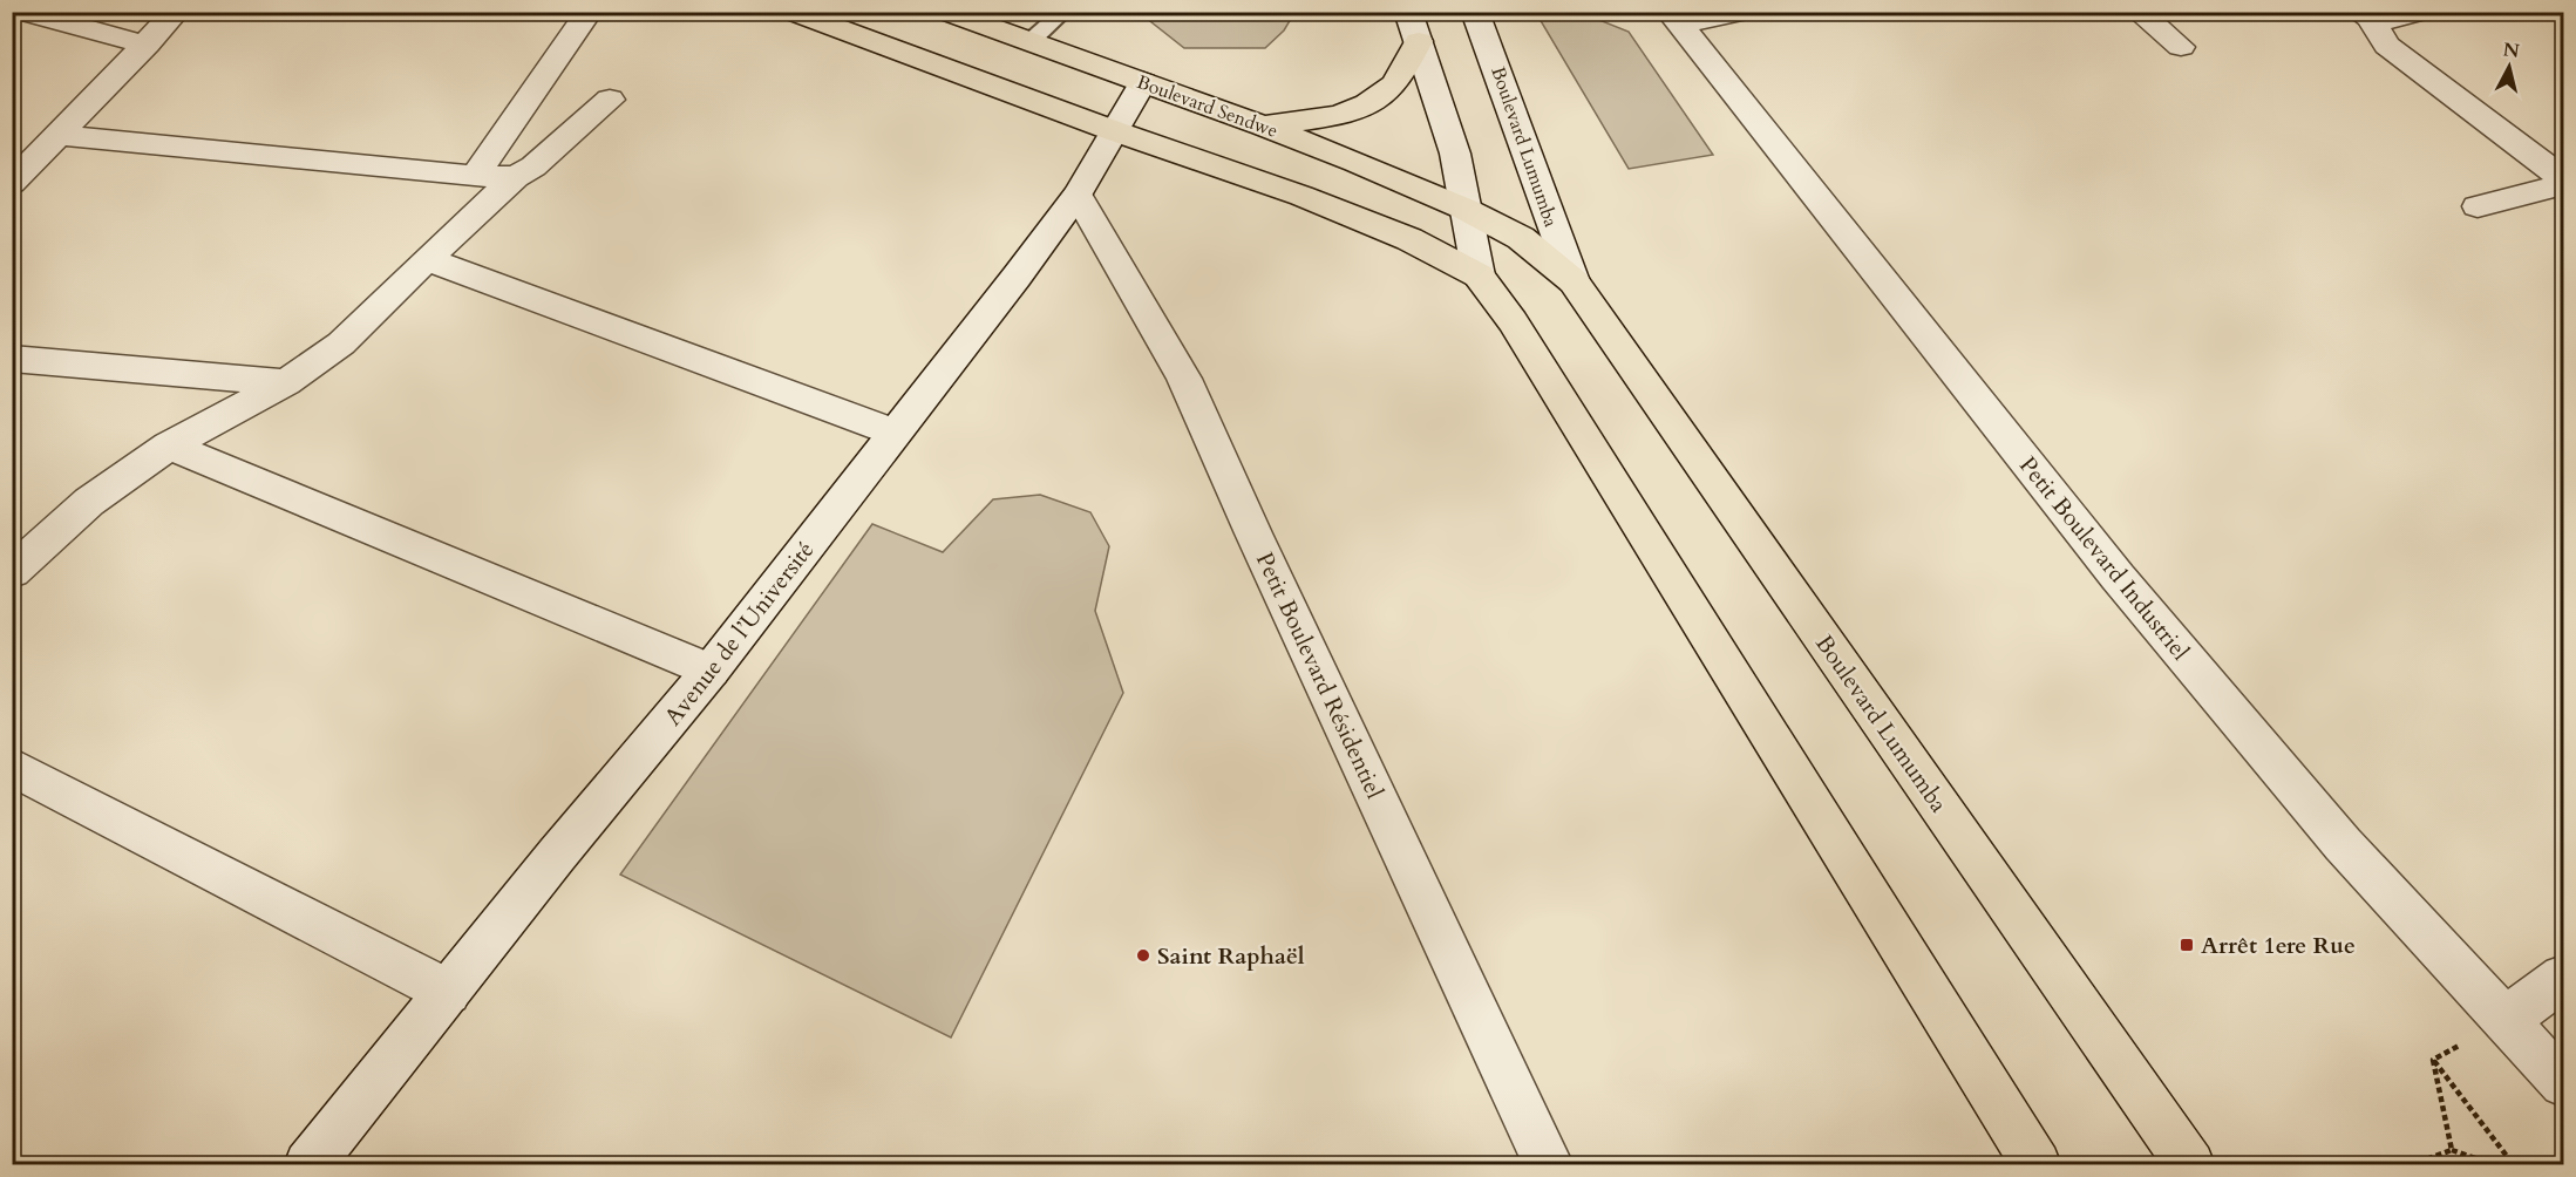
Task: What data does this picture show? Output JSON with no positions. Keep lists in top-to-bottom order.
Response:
{
  "streets": {
    "highway": ["Boulevard Sendwe", "Boulevard Lumumba"],
    "street": ["Petit Boulevard Industriel", "Avenue de l’Université", "Petit Boulevard Résidentiel"]
  },
  "crossings": [
    ["Boulevard Sendwe", "Boulevard Lumumba"],
    ["Boulevard Sendwe", "Avenue de l’Université"],
    ["Avenue de l’Université", "Petit Boulevard Résidentiel"]
  ],
  "places": {
    "transit": ["Arrêt 1ere Rue"],
    "other": ["Saint Raphaël"]
  },
  "north": "top"
}
